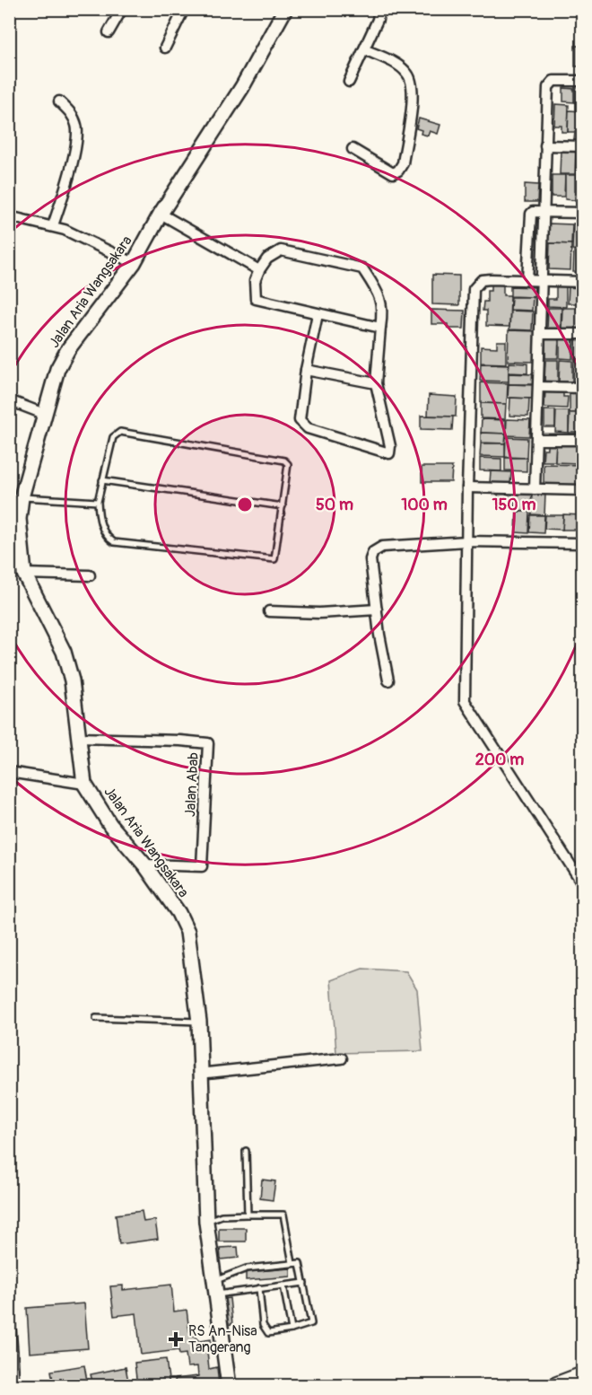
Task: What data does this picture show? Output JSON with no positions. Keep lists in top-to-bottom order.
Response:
{
  "streets": {
    "street": ["Jalan Aria Wangsakara", "Jalan Abab"]
  },
  "crossings": [
    ["Jalan Aria Wangsakara", "Jalan Abab"]
  ],
  "places": {
    "health": ["RS An-Nisa Tangerang"]
  },
  "rings": [
    "50 m",
    "100 m",
    "150 m",
    "200 m"
  ]
}
